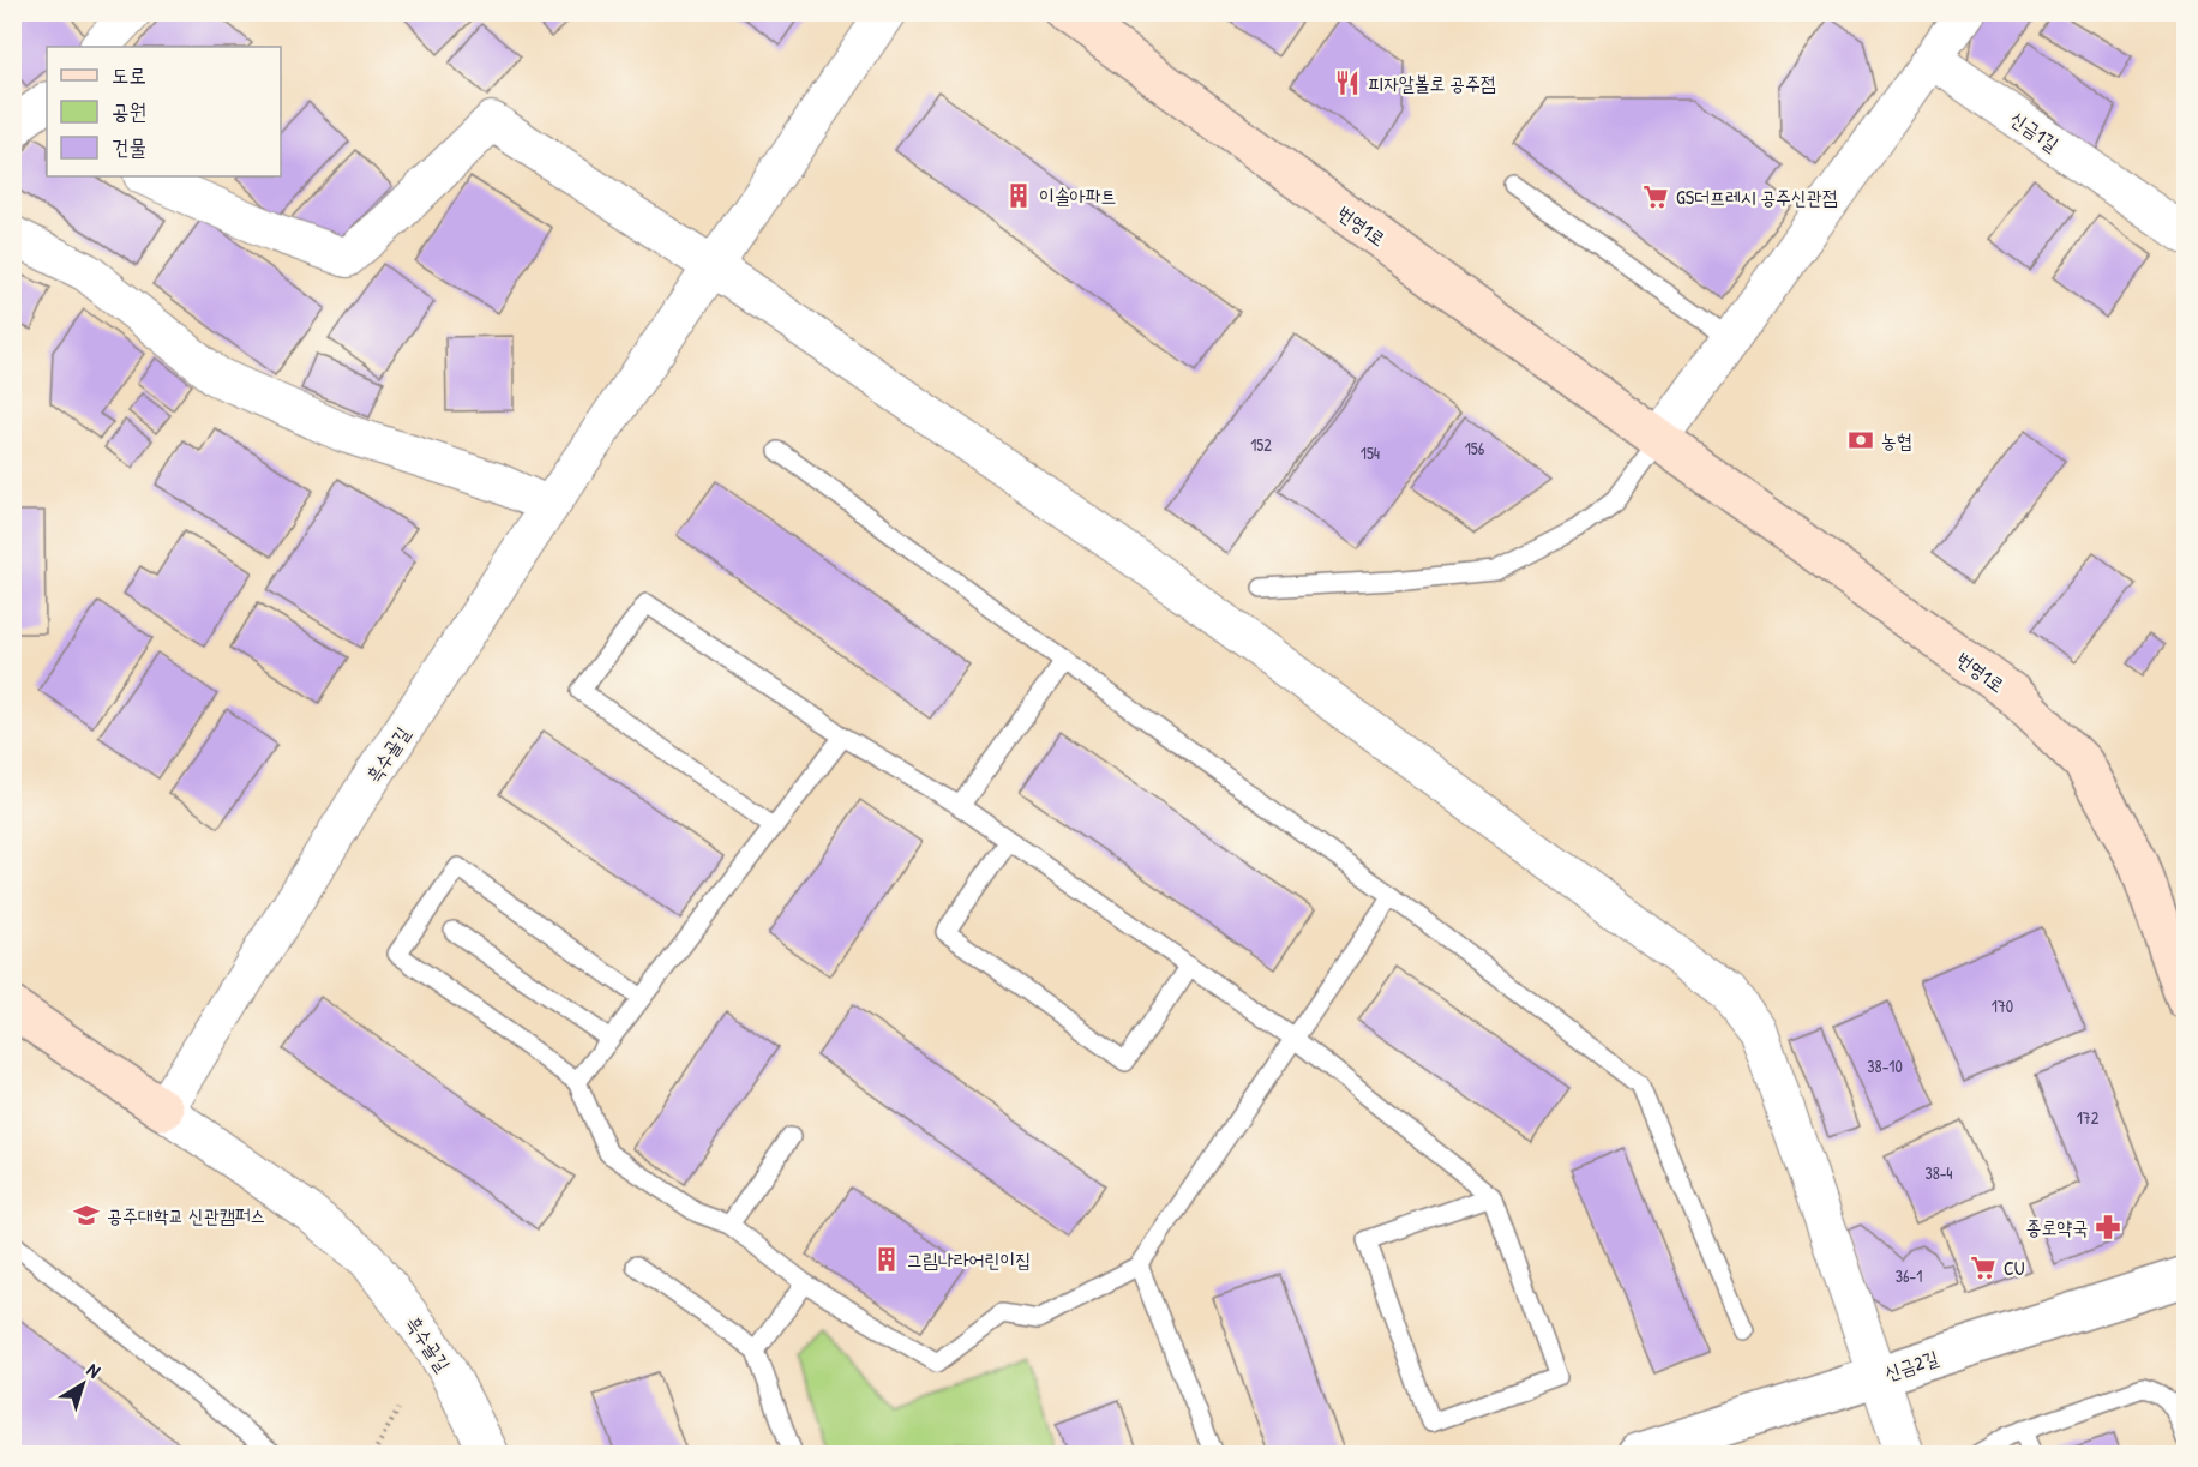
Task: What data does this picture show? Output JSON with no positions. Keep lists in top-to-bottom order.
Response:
{
  "streets": {
    "main road": ["번영1로"],
    "street": ["신금1길", "흑수골길", "신금2길"]
  },
  "places": {
    "restaurant": ["피자알볼로 공주점"],
    "building": ["이솔아파트", "그림나라어린이집"],
    "supermarket": ["GS더프레시 공주신관점", "CU"],
    "bank": ["농협"],
    "school or university": ["공주대학교 신관캠퍼스"],
    "pharmacy": ["종로약국"]
  },
  "house_numbers": [
    "152",
    "156",
    "154",
    "170",
    "38-10",
    "172",
    "38-4",
    "36-1"
  ],
  "legend": ["도로", "공원", "건물"],
  "north": "top right"
}
